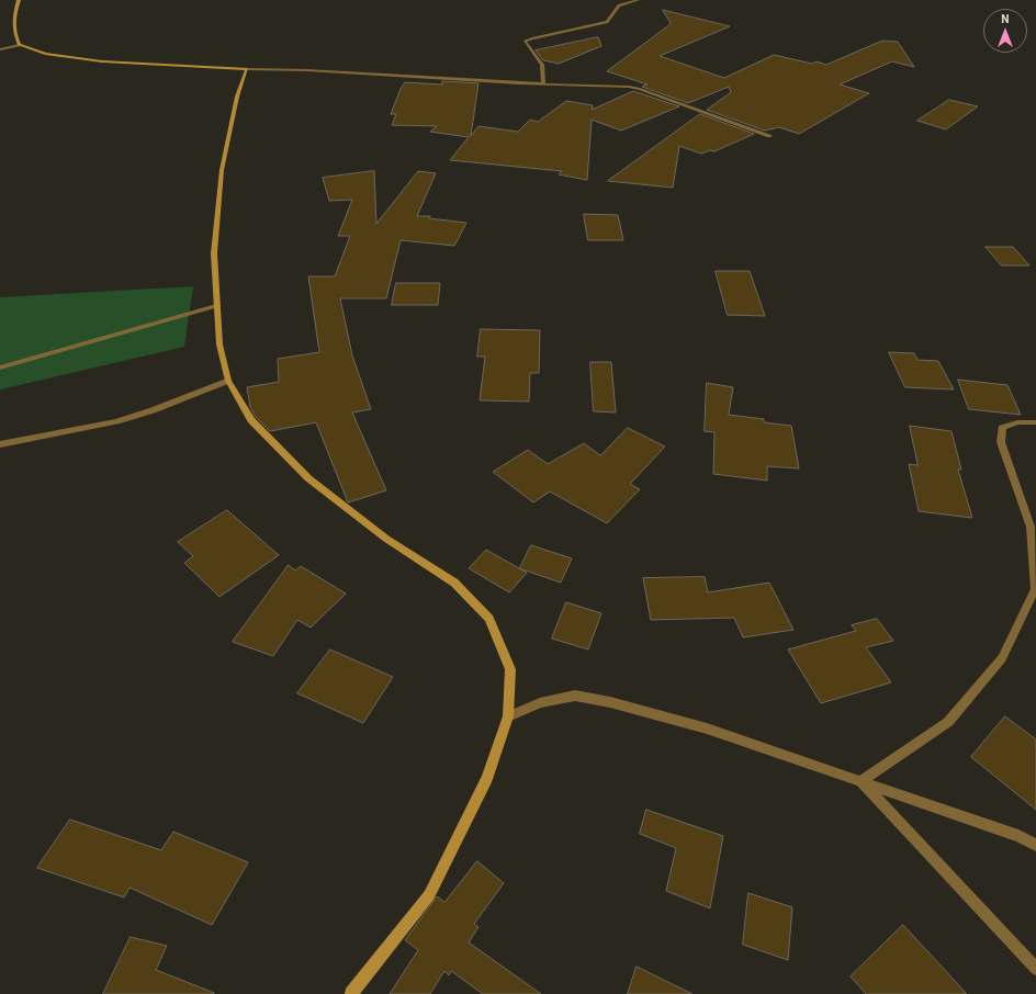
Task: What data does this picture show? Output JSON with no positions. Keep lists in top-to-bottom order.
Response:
{
  "north": "top"
}
